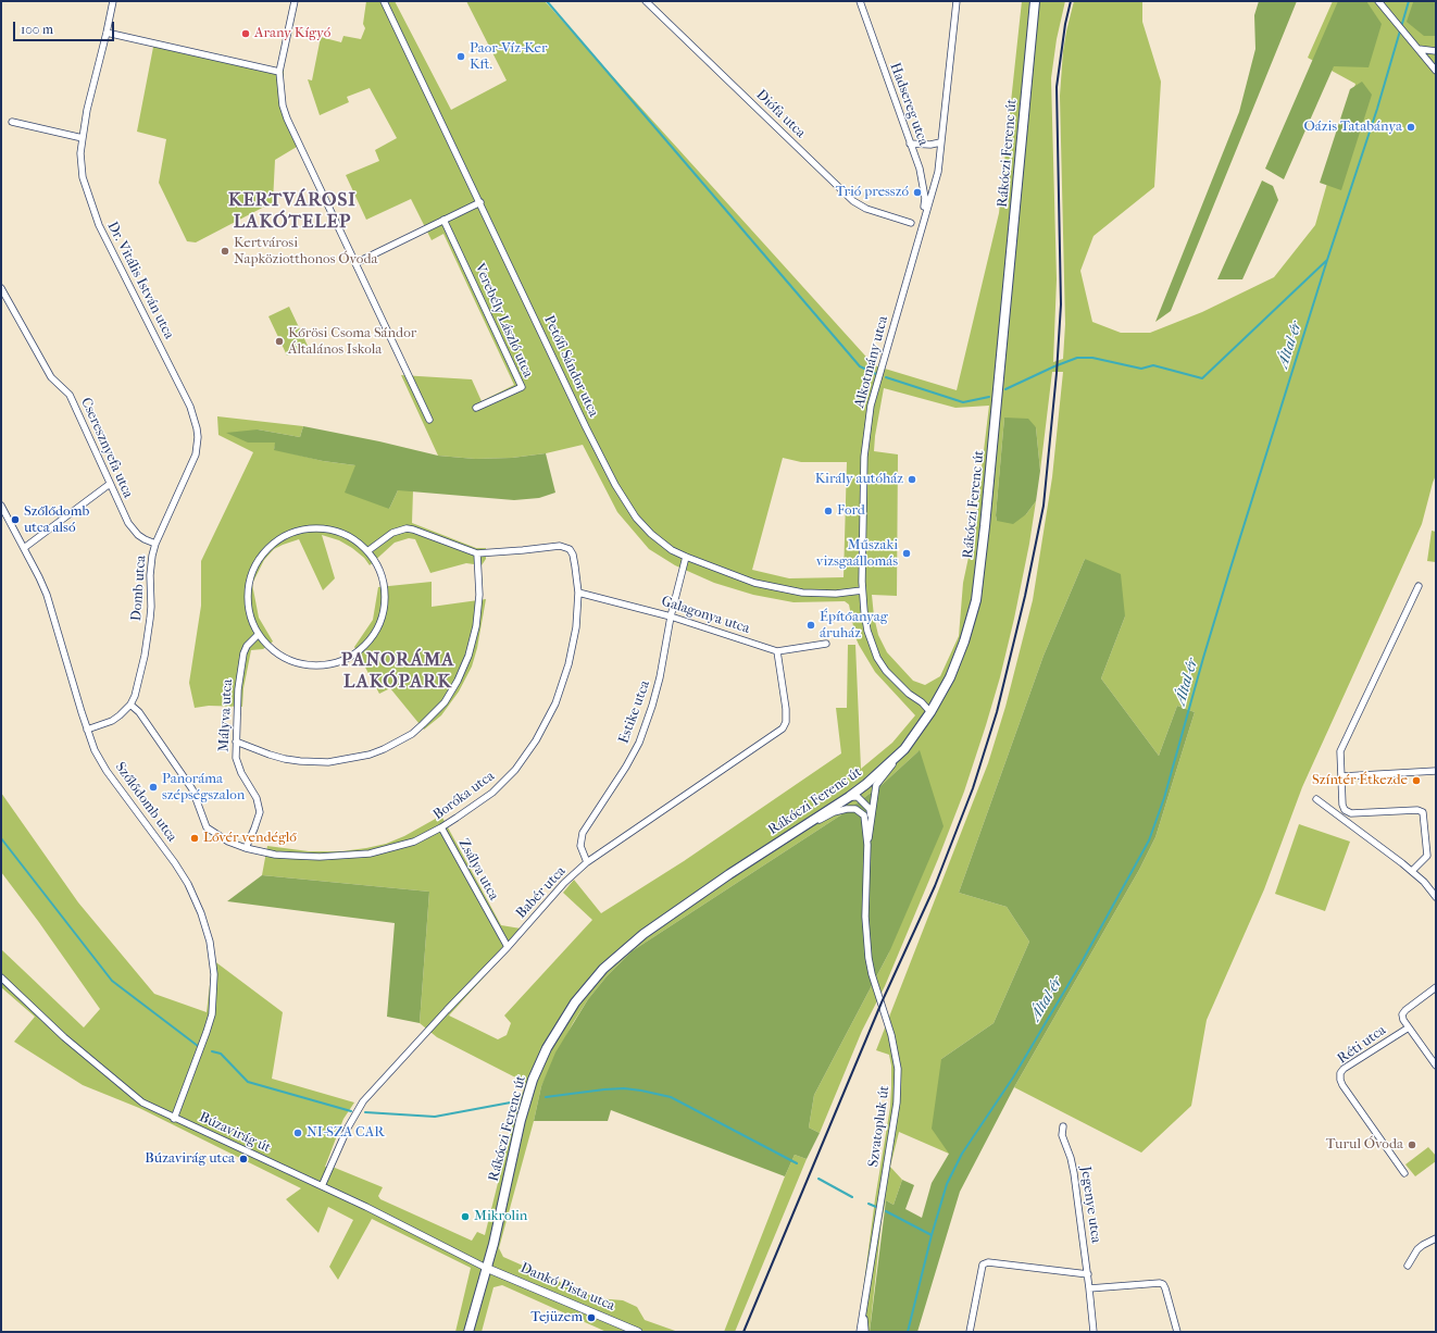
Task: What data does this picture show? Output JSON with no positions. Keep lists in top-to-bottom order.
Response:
{
  "streets": {
    "main road": ["Rákóczi Ferenc út"],
    "street": [
      "Hadsereg utca",
      "Diófa utca",
      "Dr. Vitális István utca",
      "Verebély László utca",
      "Alkotmány utca",
      "Petőfi Sándor utca",
      "Cseresznyefa utca",
      "Domb utca",
      "Galagonya utca",
      "Estike utca",
      "Mályva utca",
      "Boróka utca",
      "Szőlődomb utca",
      "Zsálya utca",
      "Babér utca",
      "Réti utca",
      "Szvatopluk út",
      "Búzavirág út",
      "Jegenye utca",
      "Dankó Pista utca"
    ]
  },
  "crossings": [
    ["Hadsereg utca", "Alkotmány utca"],
    ["Rákóczi Ferenc út", "Alkotmány utca"],
    ["Rákóczi Ferenc út", "Szvatopluk út"],
    ["Rákóczi Ferenc út", "Búzavirág út"],
    ["Rákóczi Ferenc út", "Dankó Pista utca"],
    ["Dr. Vitális István utca", "Domb utca"],
    ["Alkotmány utca", "Petőfi Sándor utca"],
    ["Petőfi Sándor utca", "Estike utca"],
    ["Cseresznyefa utca", "Domb utca"],
    ["Domb utca", "Boróka utca"],
    ["Domb utca", "Szőlődomb utca"],
    ["Galagonya utca", "Estike utca"],
    ["Galagonya utca", "Boróka utca"],
    ["Galagonya utca", "Babér utca"],
    ["Estike utca", "Babér utca"],
    ["Mályva utca", "Boróka utca"],
    ["Boróka utca", "Zsálya utca"],
    ["Szőlődomb utca", "Búzavirág út"],
    ["Zsálya utca", "Babér utca"],
    ["Babér utca", "Búzavirág út"],
    ["Búzavirág út", "Dankó Pista utca"]
  ],
  "districts": ["KERTVÁROSI LAKÓTELEP", "PANORÁMA LAKÓPARK"],
  "water": ["Által-ér"],
  "places": [
    "Arany Kígyó",
    "Paor-Víz-Ker Kft.",
    "Oázis Tatabánya",
    "Trió presszó",
    "Kertvárosi Napköziotthonos Óvoda",
    "Kőrösi Csoma Sándor Általános Iskola",
    "Király autóház",
    "Ford",
    "Szőlődomb utca alsó",
    "Műszaki vizsgaállomás",
    "Építőanyag áruház",
    "Színtér Étkezde",
    "Panoráma szépségszalon",
    "Lővér vendéglő",
    "NI-SZA CAR",
    "Turul Óvoda",
    "Búzavirág utca",
    "Mikrolin",
    "Tejüzem"
  ],
  "scale_bar": "100 m"
}
